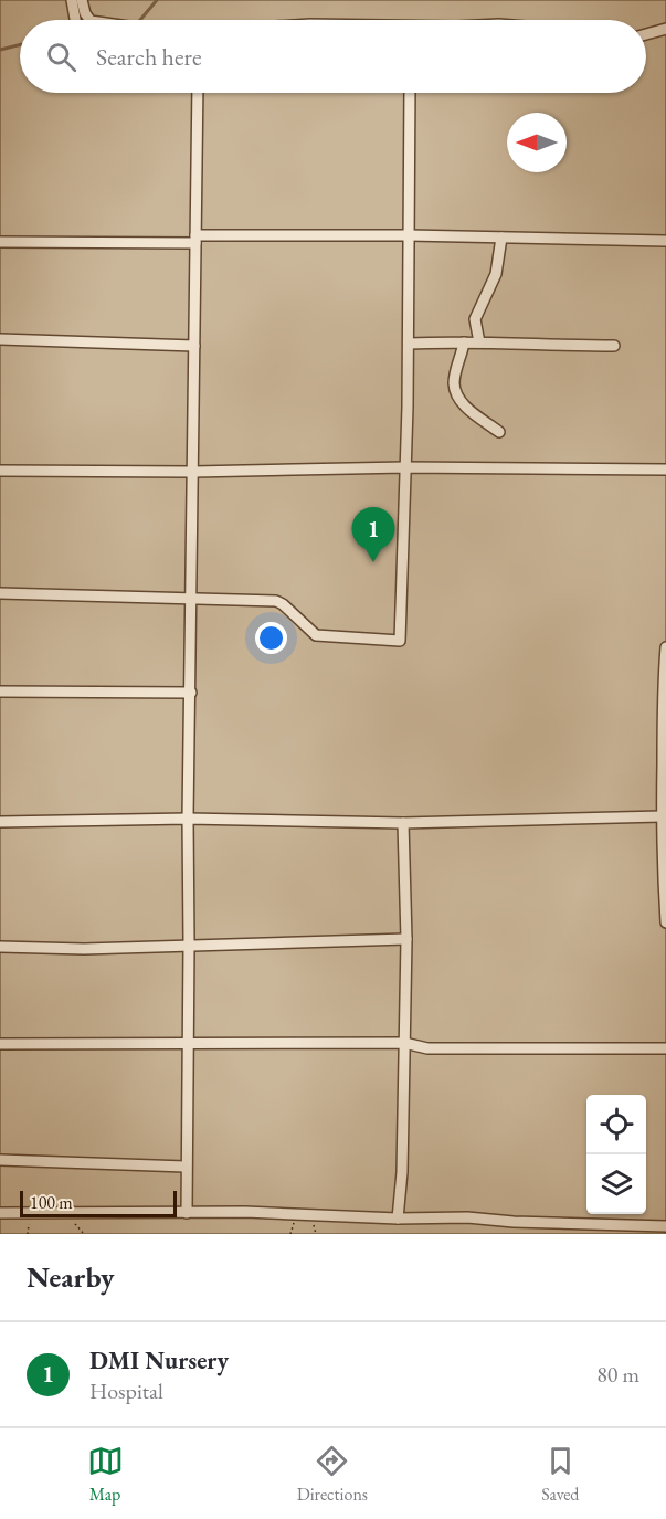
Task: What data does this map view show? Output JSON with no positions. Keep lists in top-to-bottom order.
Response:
{
  "scale_bar": "100 m",
  "north": "left",
  "page": {
    "search": "Search here",
    "pins": "1",
    "scale": "100 m",
    "heading": "Nearby",
    "list": [
      {
        "mark": "1",
        "name": "DMI Nursery",
        "note": "Hospital",
        "value": "80 m"
      }
    ],
    "nav": ["Map", "Directions", "Saved"]
  }
}
